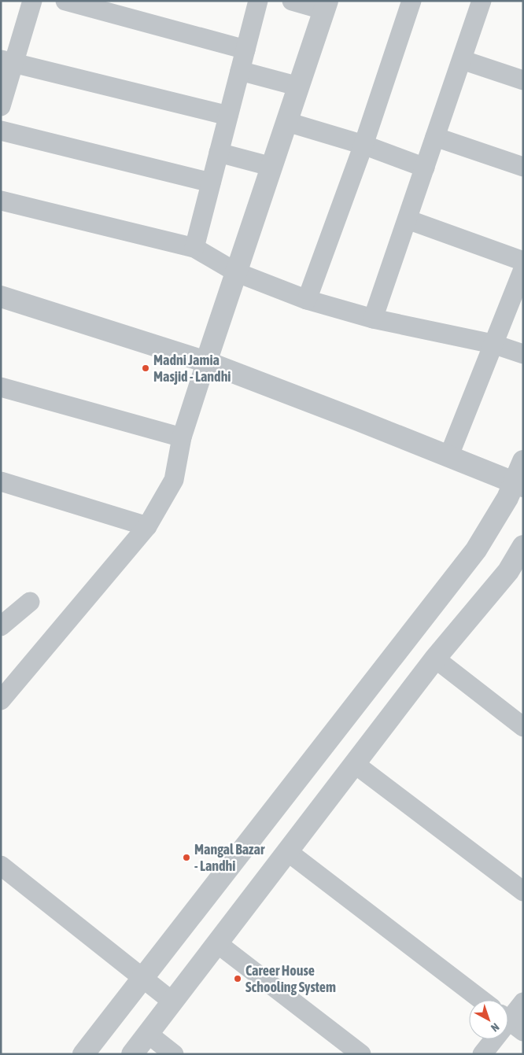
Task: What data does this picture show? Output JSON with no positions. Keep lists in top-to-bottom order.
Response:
{
  "places": ["Madni Jamia Masjid - Landhi", "Mangal Bazar - Landhi", "Career House Schooling System"],
  "north": "bottom right"
}
